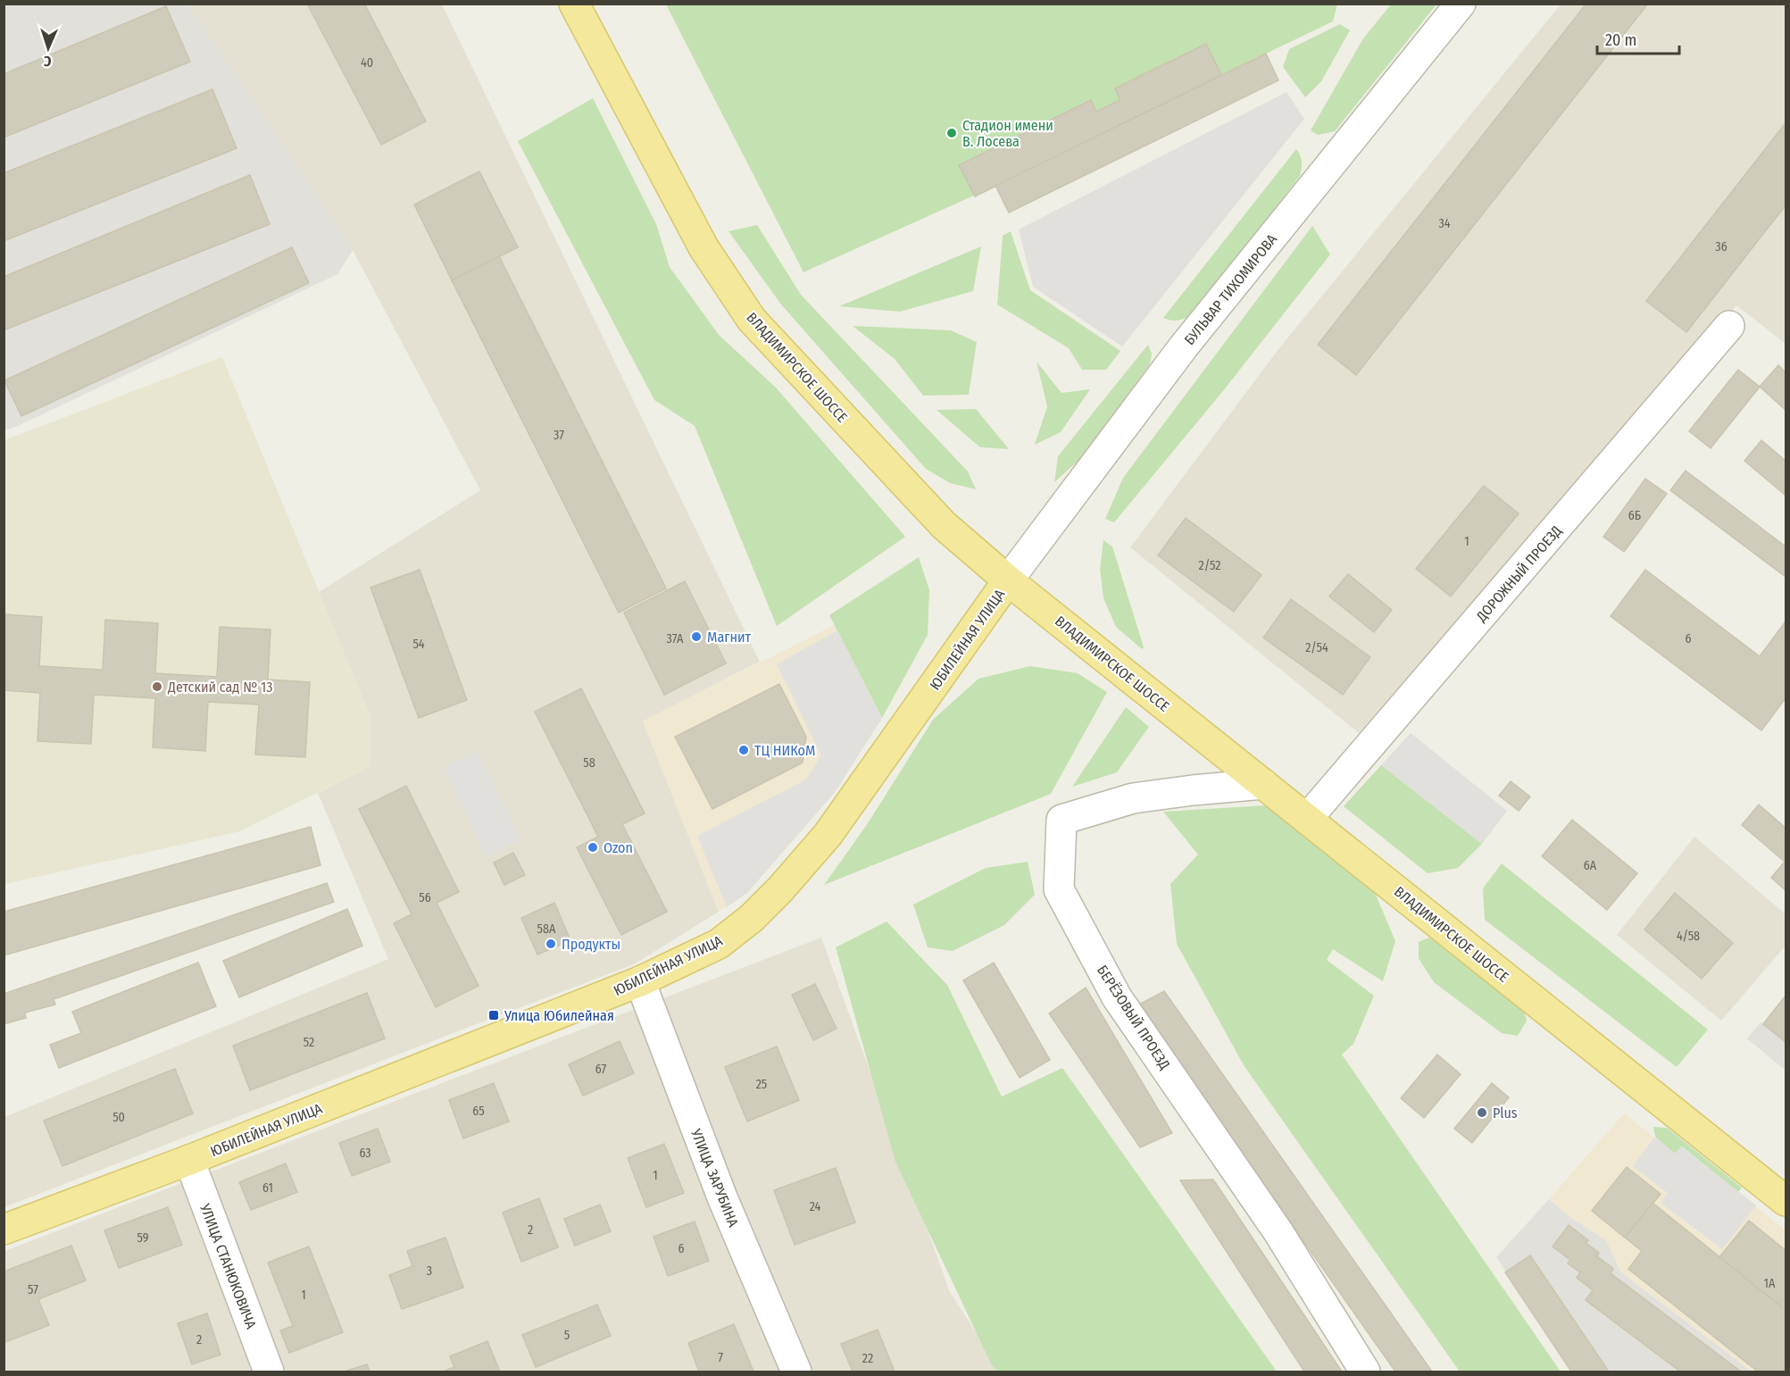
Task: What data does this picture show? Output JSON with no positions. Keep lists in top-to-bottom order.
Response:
{
  "streets": {
    "main road": ["ВЛАДИМИРСКОЕ ШОССЕ", "ЮБИЛЕЙНАЯ УЛИЦА"],
    "street": [
      "БУЛЬВАР ТИХОМИРОВА",
      "ДОРОЖНЫЙ ПРОЕЗД",
      "БЕРЁЗОВЫЙ ПРОЕЗД",
      "УЛИЦА ЗАРУБИНА",
      "УЛИЦА СТАНЮКОВИЧА"
    ]
  },
  "crossings": [
    ["БУЛЬВАР ТИХОМИРОВА", "ВЛАДИМИРСКОЕ ШОССЕ"],
    ["БУЛЬВАР ТИХОМИРОВА", "ЮБИЛЕЙНАЯ УЛИЦА"],
    ["ВЛАДИМИРСКОЕ ШОССЕ", "ДОРОЖНЫЙ ПРОЕЗД"],
    ["ВЛАДИМИРСКОЕ ШОССЕ", "ЮБИЛЕЙНАЯ УЛИЦА"],
    ["ВЛАДИМИРСКОЕ ШОССЕ", "БЕРЁЗОВЫЙ ПРОЕЗД"],
    ["ЮБИЛЕЙНАЯ УЛИЦА", "УЛИЦА ЗАРУБИНА"],
    ["ЮБИЛЕЙНАЯ УЛИЦА", "УЛИЦА СТАНЮКОВИЧА"]
  ],
  "places": {
    "other": [
      "Стадион имени В. Лосева",
      "Магнит",
      "Детский сад № 13",
      "ТЦ НИКоМ",
      "Ozon",
      "Продукты",
      "Plus"
    ],
    "transit": ["Улица Юбилейная"]
  },
  "house_numbers": [
    "40",
    "34",
    "36",
    "37",
    "6Б",
    "1",
    "2/52",
    "37А",
    "6",
    "54",
    "2/54",
    "58",
    "6А",
    "56",
    "58А",
    "4/58",
    "52",
    "67",
    "25",
    "65",
    "50",
    "63",
    "1",
    "61",
    "24",
    "2",
    "59",
    "6",
    "3",
    "1А",
    "57",
    "1",
    "5",
    "2",
    "7",
    "22"
  ],
  "scale_bar": "20 m",
  "north": "bottom"
}
